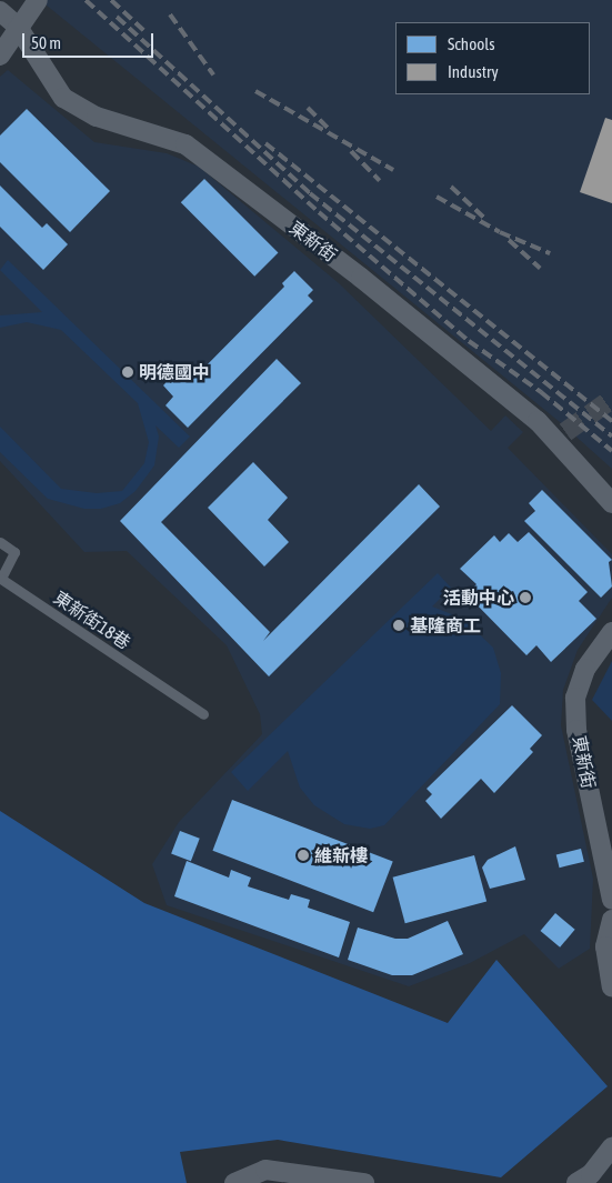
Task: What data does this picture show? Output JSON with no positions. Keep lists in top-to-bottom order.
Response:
{
  "streets": {
    "street": ["東新街"],
    "lane": ["東新街18巷"]
  },
  "places": [
    "明德國中",
    "活動中心",
    "基隆商工",
    "維新樓"
  ],
  "legend": ["Schools", "Industry"],
  "scale_bar": "50 m"
}
